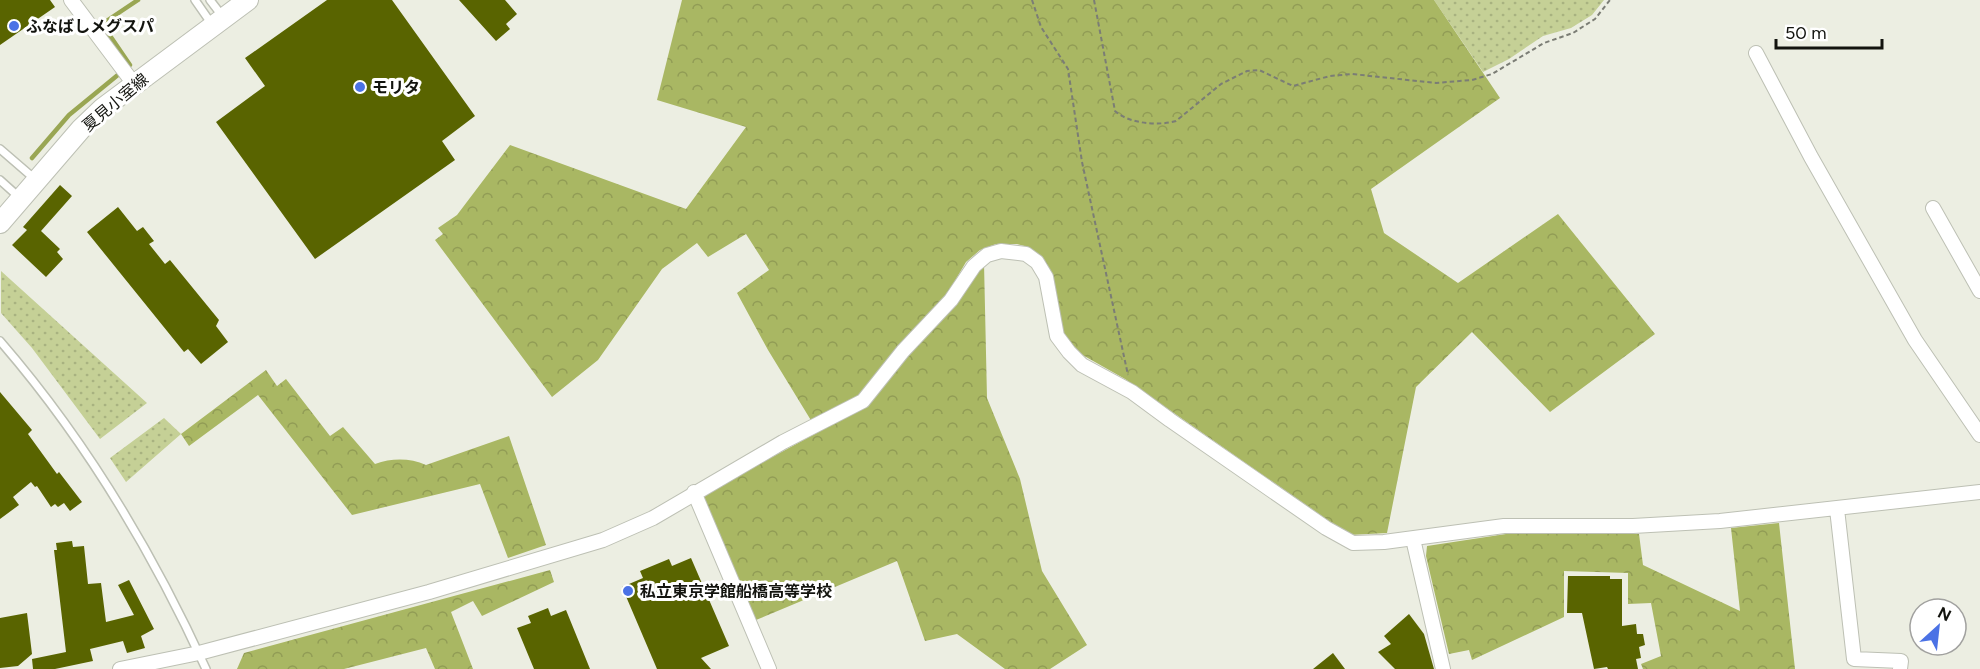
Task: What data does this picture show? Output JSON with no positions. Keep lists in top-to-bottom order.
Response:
{
  "streets": {
    "main road": ["夏見小室線"]
  },
  "places": ["ふなばしメグスパ", "モリタ", "私立東京学館船橋高等学校"],
  "scale_bar": "50 m",
  "north": "top right"
}
